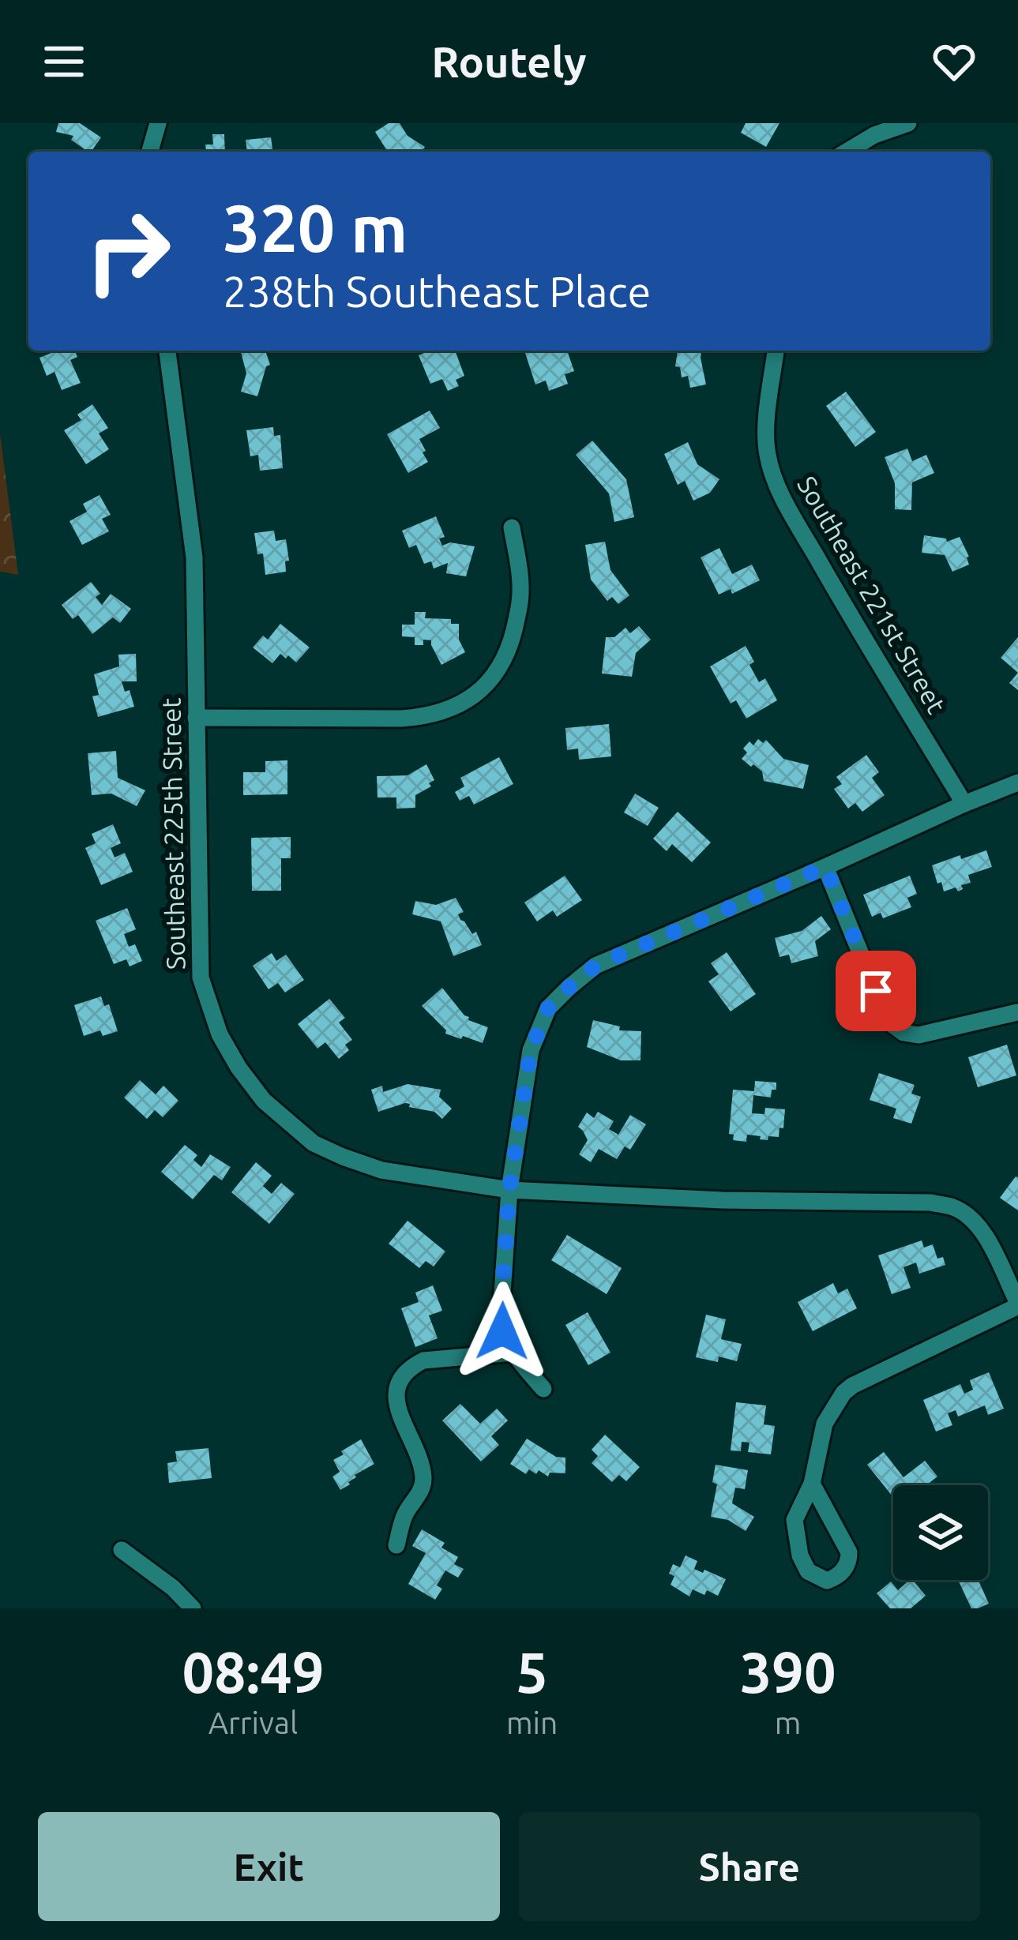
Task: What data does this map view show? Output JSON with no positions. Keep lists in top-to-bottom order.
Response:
{
  "streets": {
    "street": ["Southeast 221st Street", "Southeast 225th Street"]
  },
  "page": {
    "header": "Routely",
    "turn": ["320 m", "238th Southeast Place"],
    "eta": [
      "08:49",
      "Arrival",
      "5",
      "min",
      "390",
      "m"
    ],
    "buttons": ["Exit", "Share"]
  }
}
